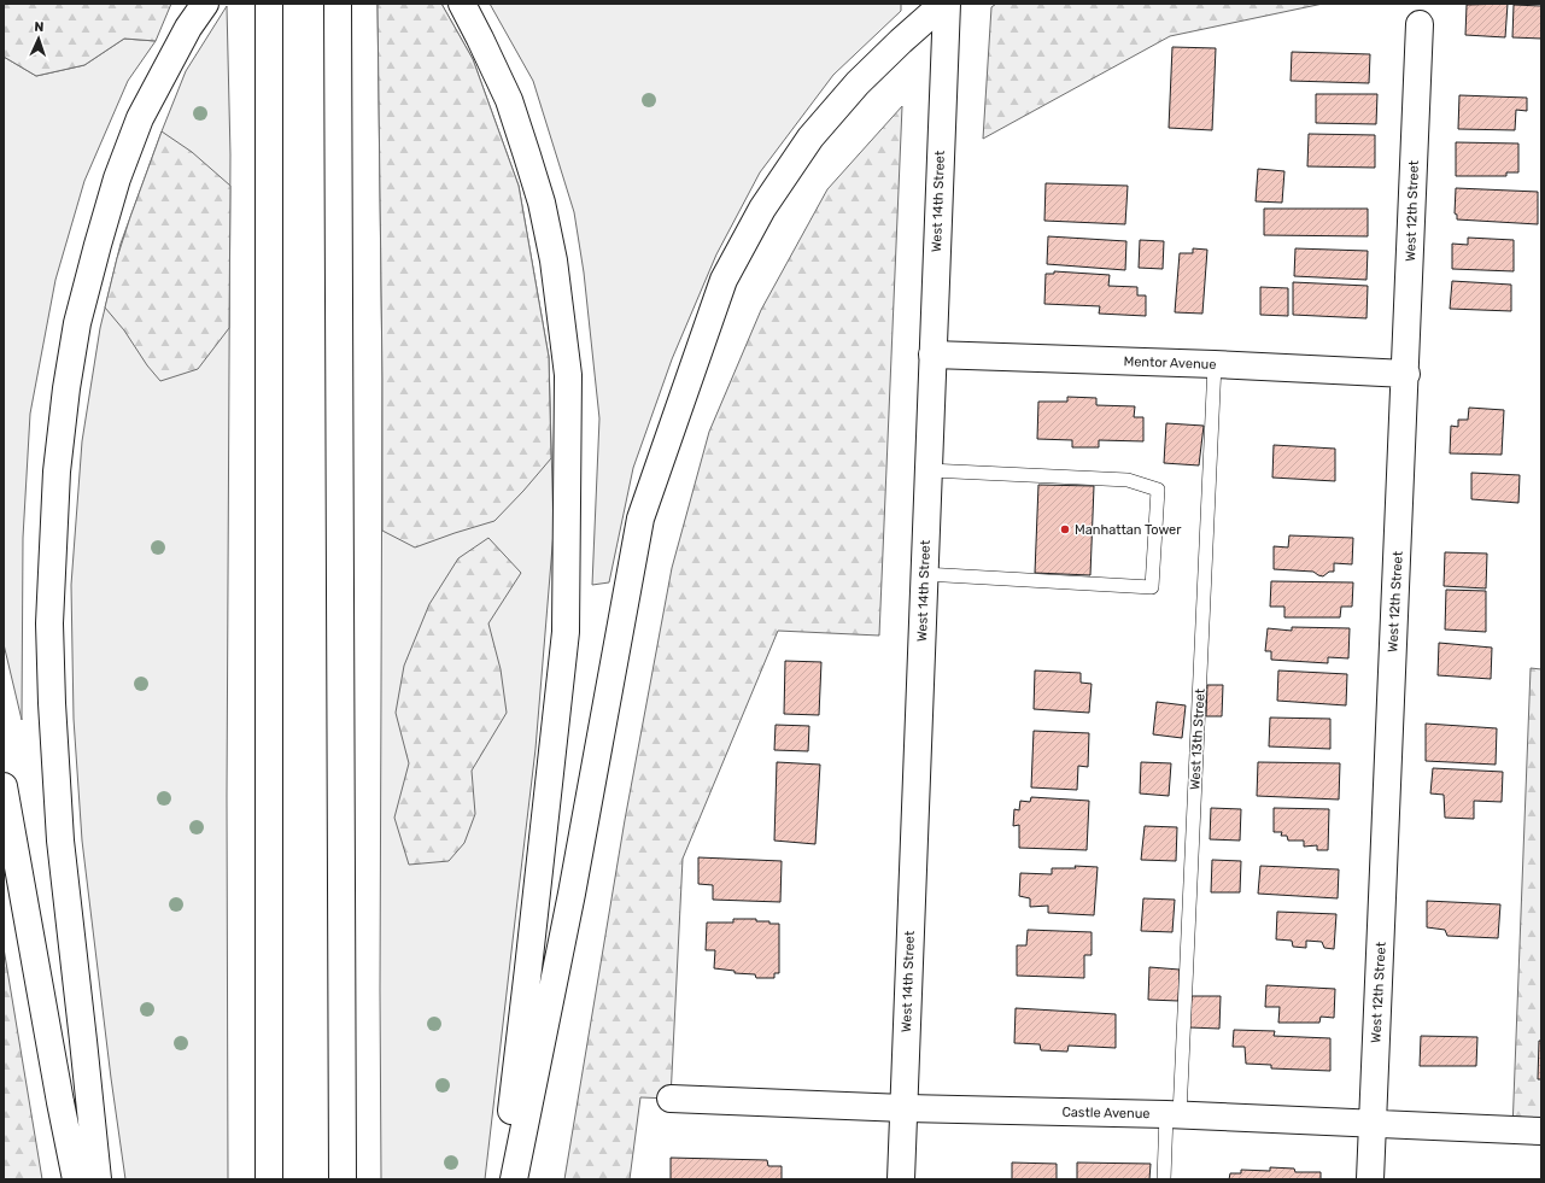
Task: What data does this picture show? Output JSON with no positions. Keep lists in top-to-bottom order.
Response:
{
  "streets": {
    "main road": [
      "West 14th Street",
      "West 12th Street",
      "Mentor Avenue",
      "Castle Avenue"
    ],
    "lane": ["West 13th Street"]
  },
  "crossings": [
    ["West 14th Street", "Mentor Avenue"],
    ["West 14th Street", "Castle Avenue"],
    ["West 12th Street", "Mentor Avenue"],
    ["West 12th Street", "Castle Avenue"],
    ["Mentor Avenue", "West 13th Street"],
    ["West 13th Street", "Castle Avenue"]
  ],
  "places": ["Manhattan Tower"],
  "north": "top"
}
